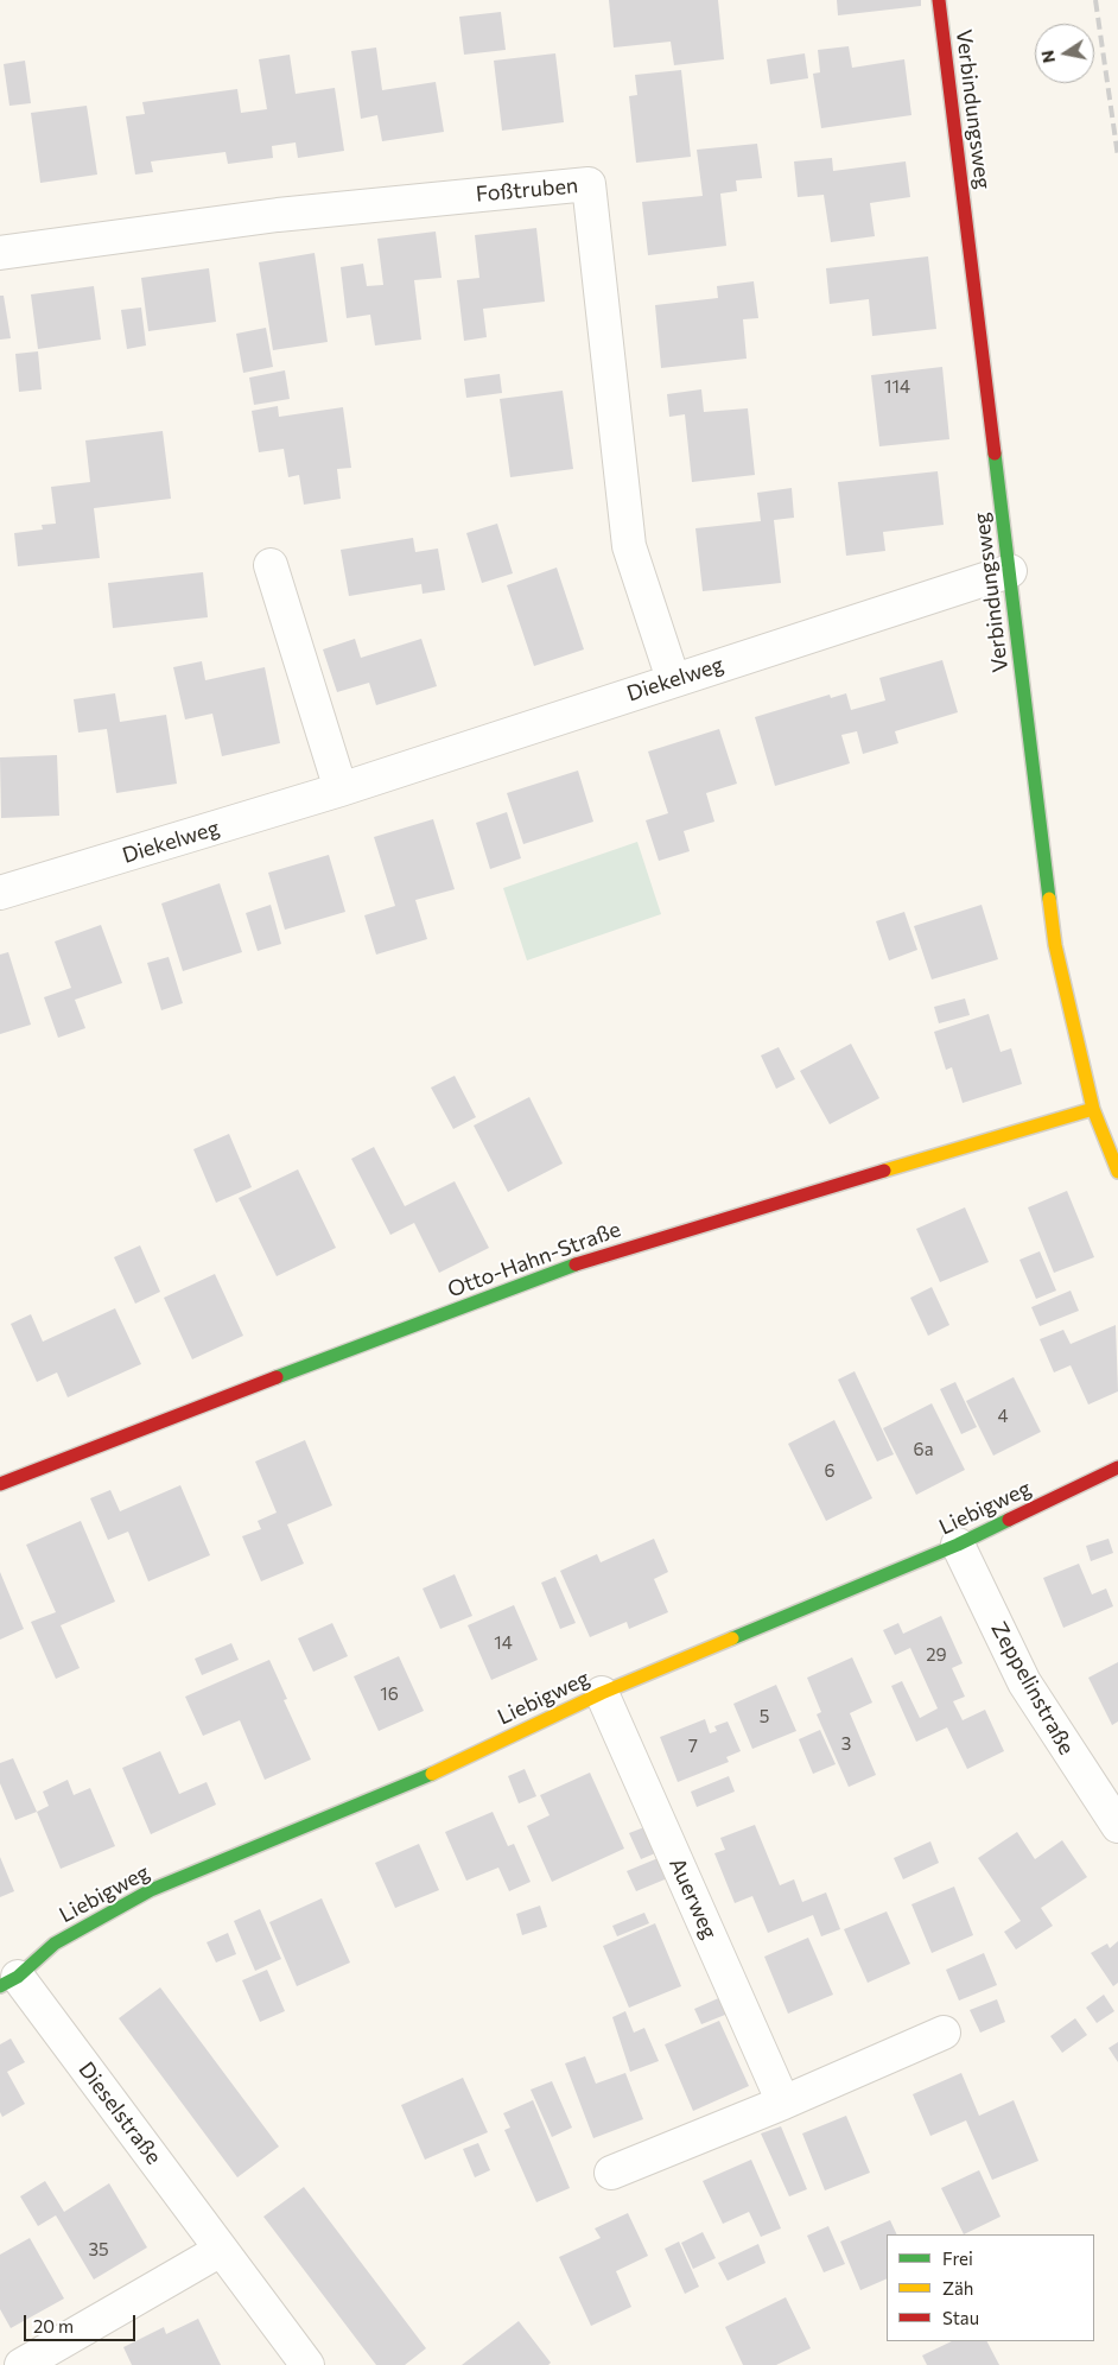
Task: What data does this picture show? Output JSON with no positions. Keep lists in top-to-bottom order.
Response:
{
  "streets": {
    "street": [
      "Verbindungsweg",
      "Foßtruben",
      "Diekelweg",
      "Otto-Hahn-Straße",
      "Liebigweg",
      "Zeppelinstraße",
      "Auerweg",
      "Dieselstraße"
    ]
  },
  "crossings": [
    ["Verbindungsweg", "Diekelweg"],
    ["Verbindungsweg", "Otto-Hahn-Straße"],
    ["Foßtruben", "Diekelweg"],
    ["Liebigweg", "Zeppelinstraße"],
    ["Liebigweg", "Auerweg"],
    ["Liebigweg", "Dieselstraße"]
  ],
  "house_numbers": [
    "114",
    "4",
    "6a",
    "6",
    "14",
    "29",
    "16",
    "5",
    "3",
    "7",
    "35"
  ],
  "legend": ["Frei", "Zäh", "Stau"],
  "scale_bar": "20 m",
  "north": "left"
}
